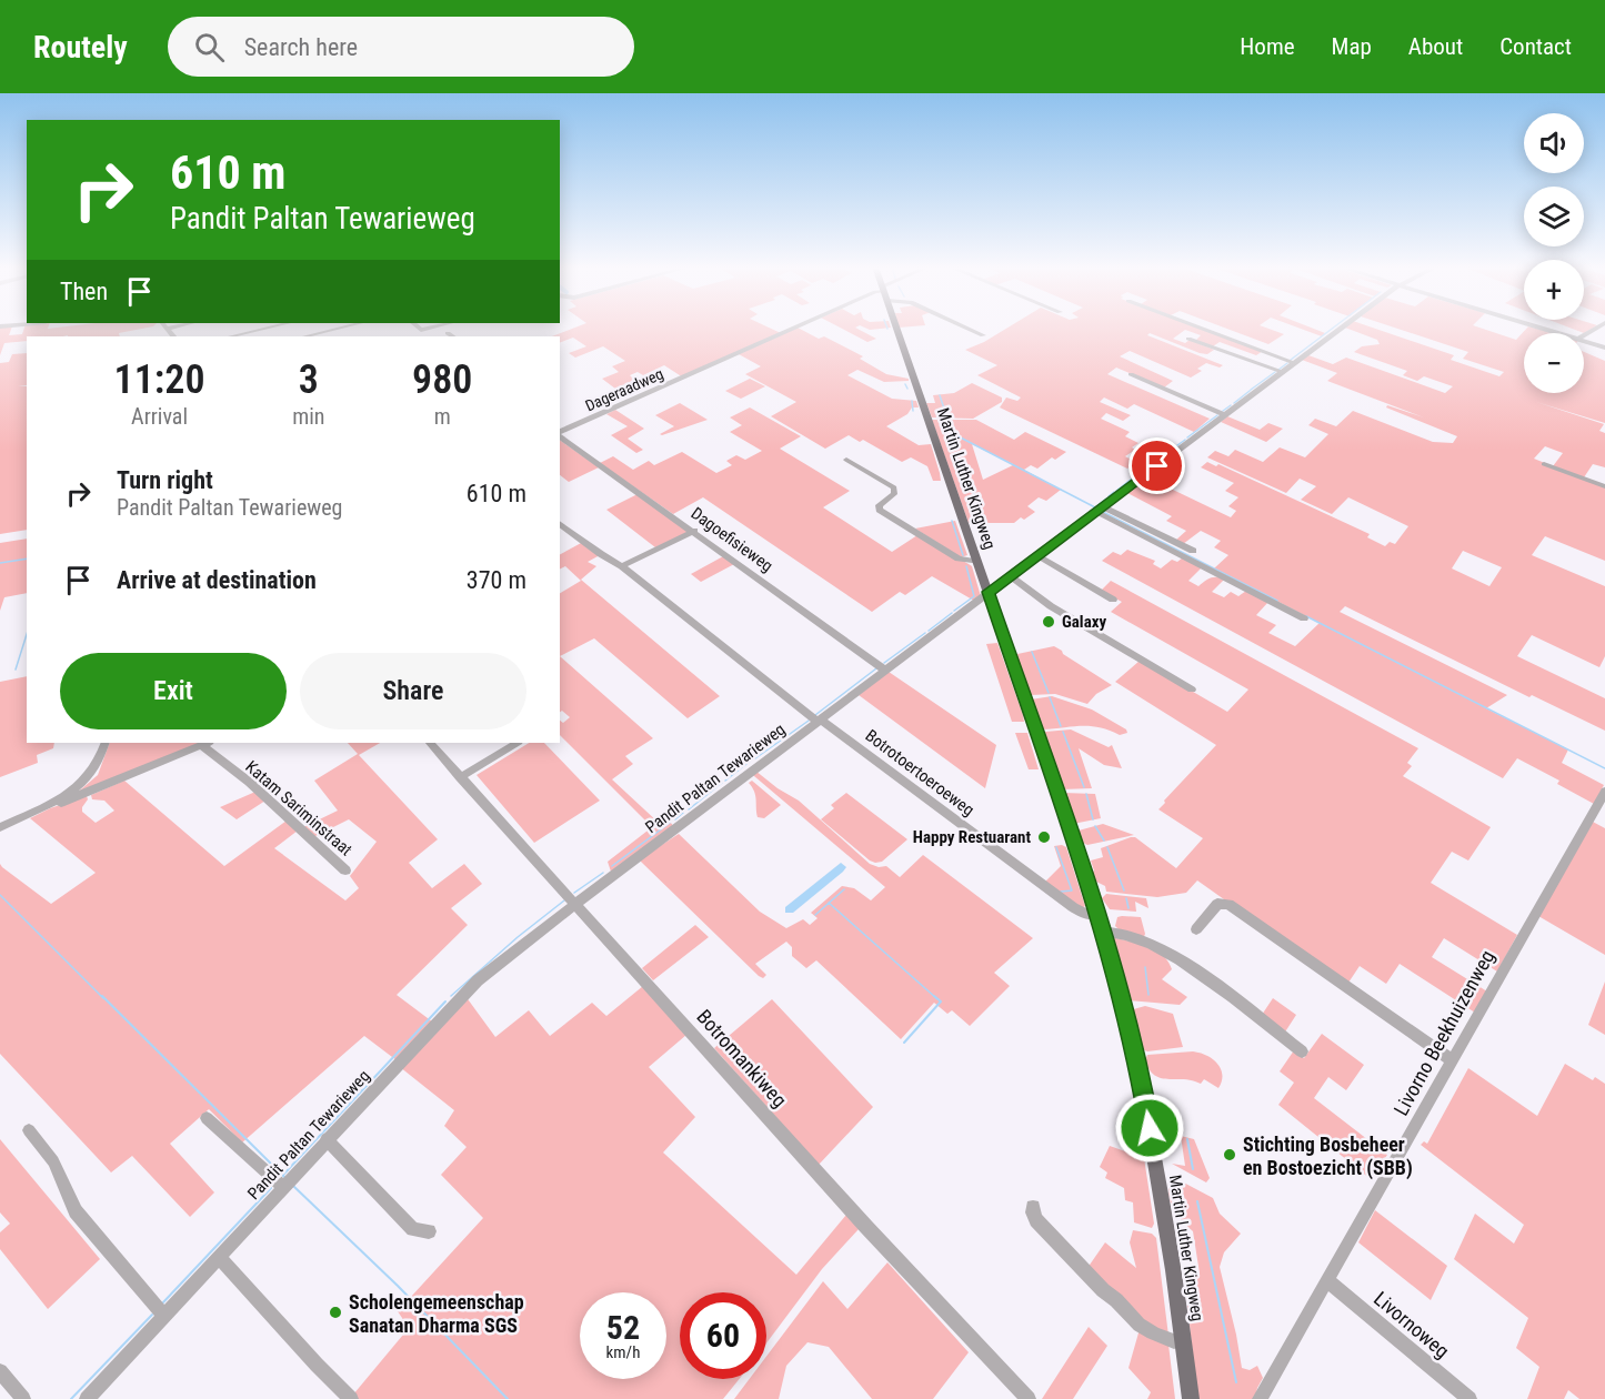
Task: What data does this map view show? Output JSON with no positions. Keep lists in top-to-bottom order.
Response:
{
  "streets": {
    "main road": ["Martin Luther Kingweg"],
    "street": [
      "Dageraadweg",
      "Dagoefisieweg",
      "Botrotoertoeroeweg",
      "Pandit Paltan Tewarieweg",
      "Katam Sariminstraat",
      "Livorno Beekhuizenweg",
      "Botromankiweg",
      "Livornoweg"
    ]
  },
  "crossings": [
    ["Dageraadweg", "Dagoefisieweg"],
    ["Martin Luther Kingweg", "Botrotoertoeroeweg"],
    ["Martin Luther Kingweg", "Pandit Paltan Tewarieweg"],
    ["Dagoefisieweg", "Pandit Paltan Tewarieweg"],
    ["Botrotoertoeroeweg", "Pandit Paltan Tewarieweg"],
    ["Pandit Paltan Tewarieweg", "Botromankiweg"],
    ["Livorno Beekhuizenweg", "Livornoweg"]
  ],
  "places": [
    "Galaxy",
    "Happy Restuarant",
    "Stichting Bosbeheer en Bostoezicht (SBB)",
    "Scholengemeenschap Sanatan Dharma SGS"
  ],
  "page": {
    "header": "Routely",
    "search": "Search here",
    "nav": [
      "Home",
      "Map",
      "About",
      "Contact"
    ],
    "map_buttons": ["+", "−"],
    "turn": ["610 m", "Pandit Paltan Tewarieweg"],
    "then": "Then",
    "eta": [
      "11:20",
      "Arrival",
      "3",
      "min",
      "980",
      "m"
    ],
    "list": [
      {
        "name": "Turn right",
        "note": "Pandit Paltan Tewarieweg",
        "value": "610 m"
      },
      {
        "name": "Arrive at destination",
        "value": "370 m"
      }
    ],
    "buttons": ["Exit", "Share"],
    "speed": "52 km/h",
    "limit": "60"
  }
}
